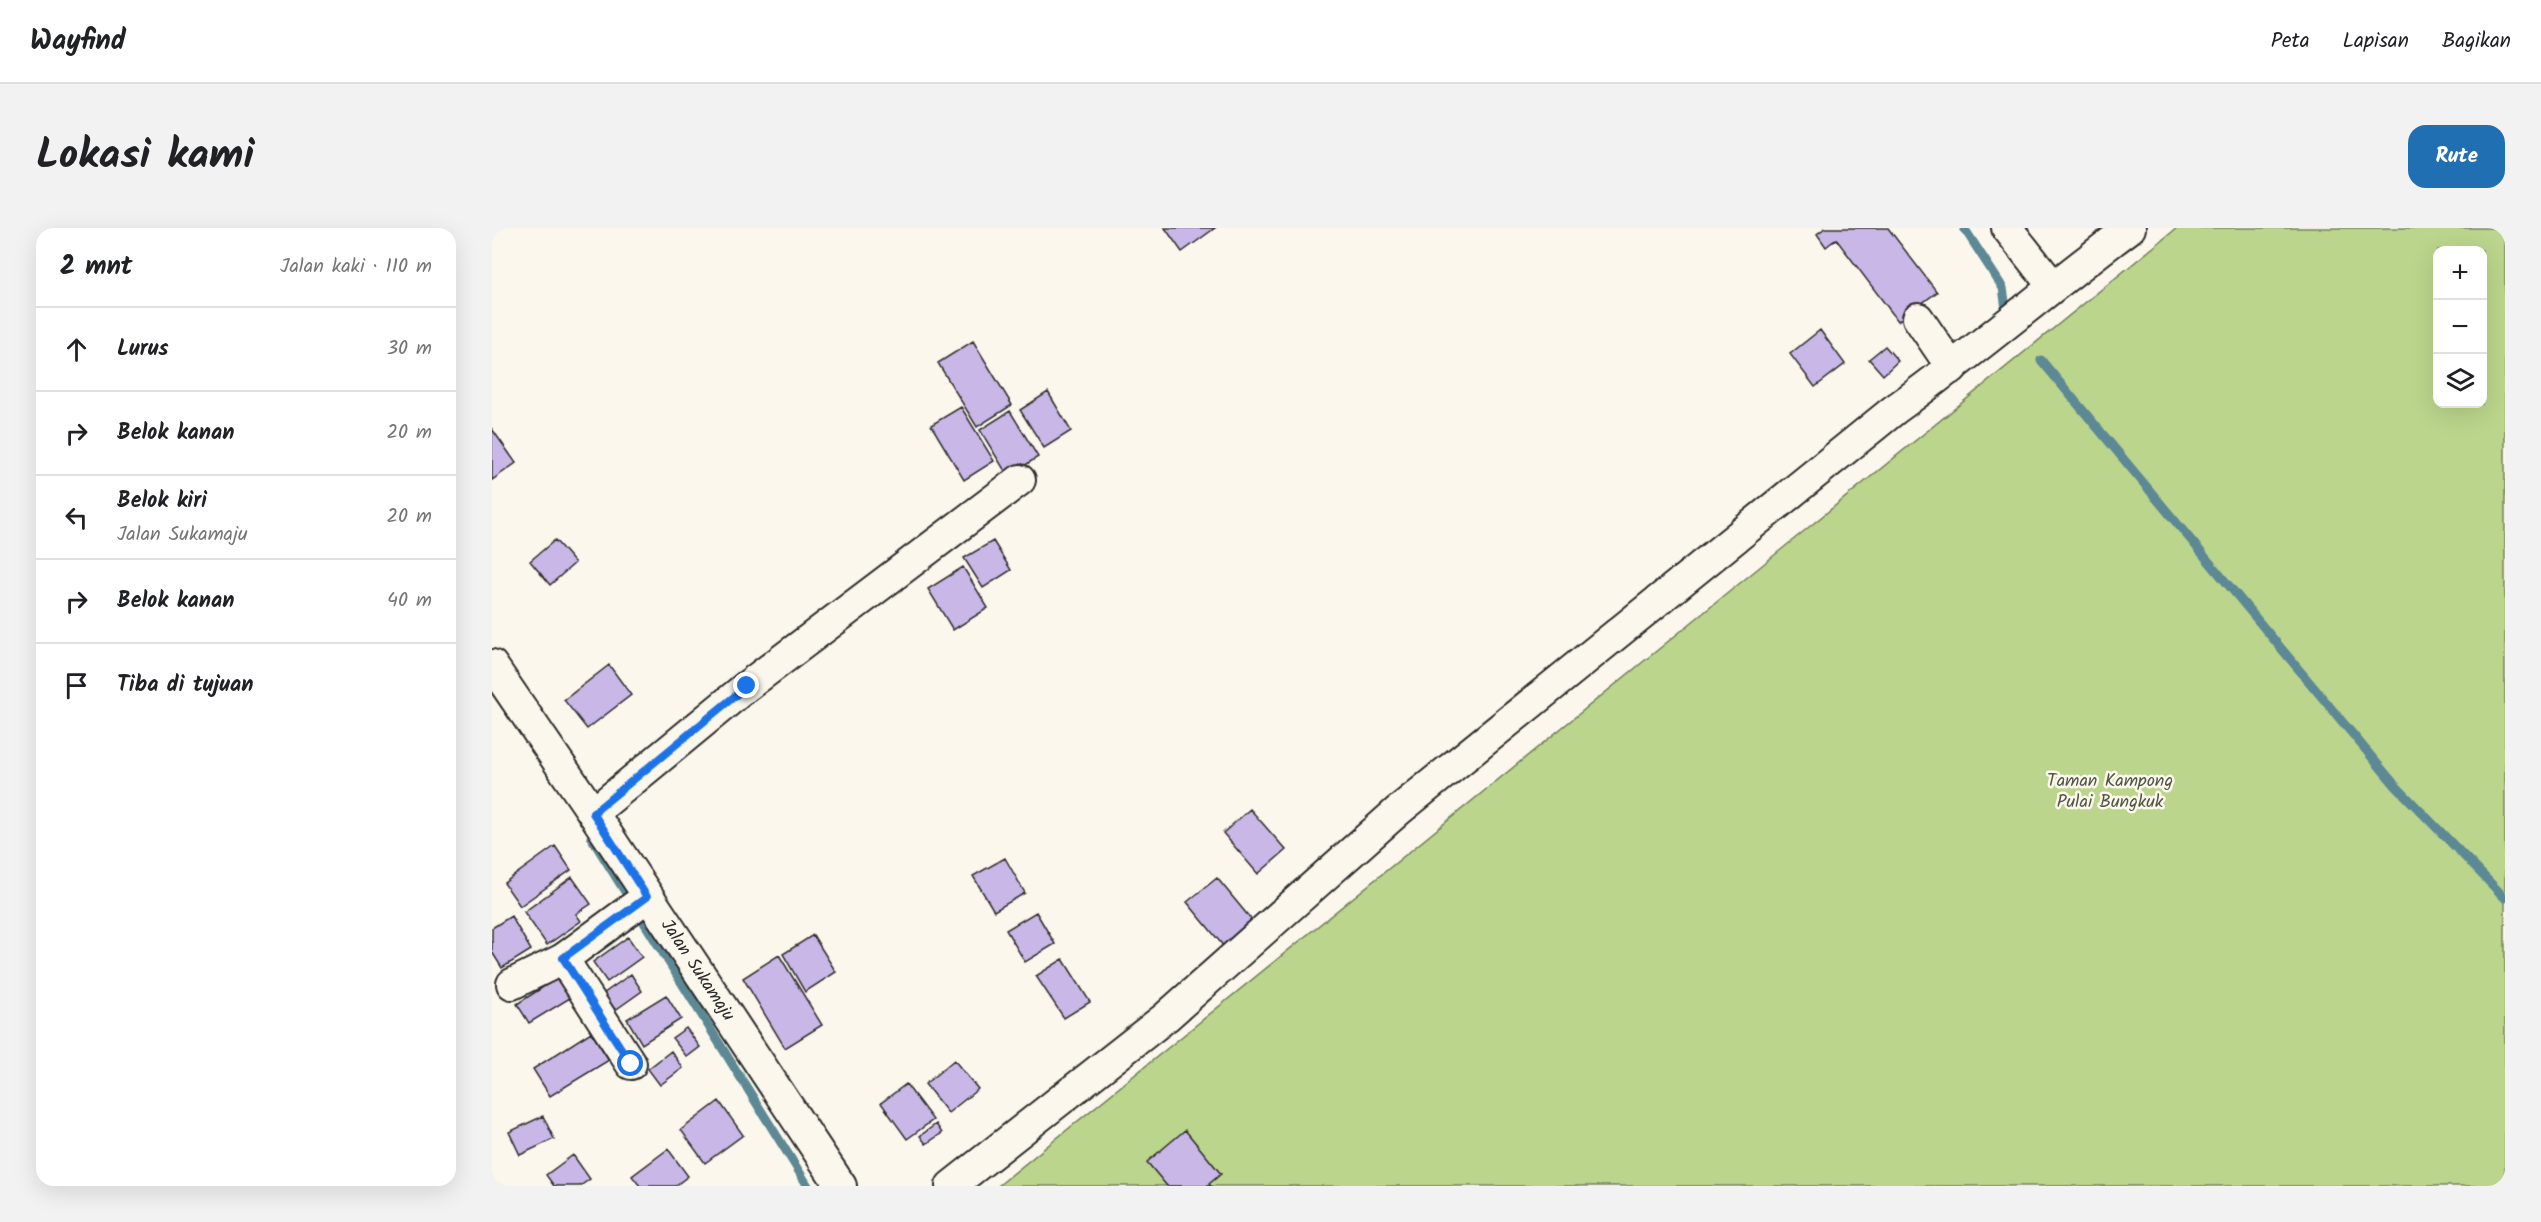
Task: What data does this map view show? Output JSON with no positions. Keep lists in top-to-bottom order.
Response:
{
  "streets": {
    "street": ["Jalan Sukamaju"]
  },
  "parks": ["Taman Kampong Pulai Bungkuk"],
  "page": {
    "header": "Wayfind",
    "nav": ["Peta", "Lapisan", "Bagikan"],
    "title": "Lokasi kami",
    "buttons": "Rute",
    "heading": ["2 mnt", "Jalan kaki · 110 m"],
    "map_buttons": ["+", "−"],
    "list": [
      ["Lurus", "30 m"],
      ["Belok kanan", "20 m"],
      ["Belok kiri", "Jalan Sukamaju", "20 m"],
      ["Belok kanan", "40 m"],
      "Tiba di tujuan"
    ]
  }
}
